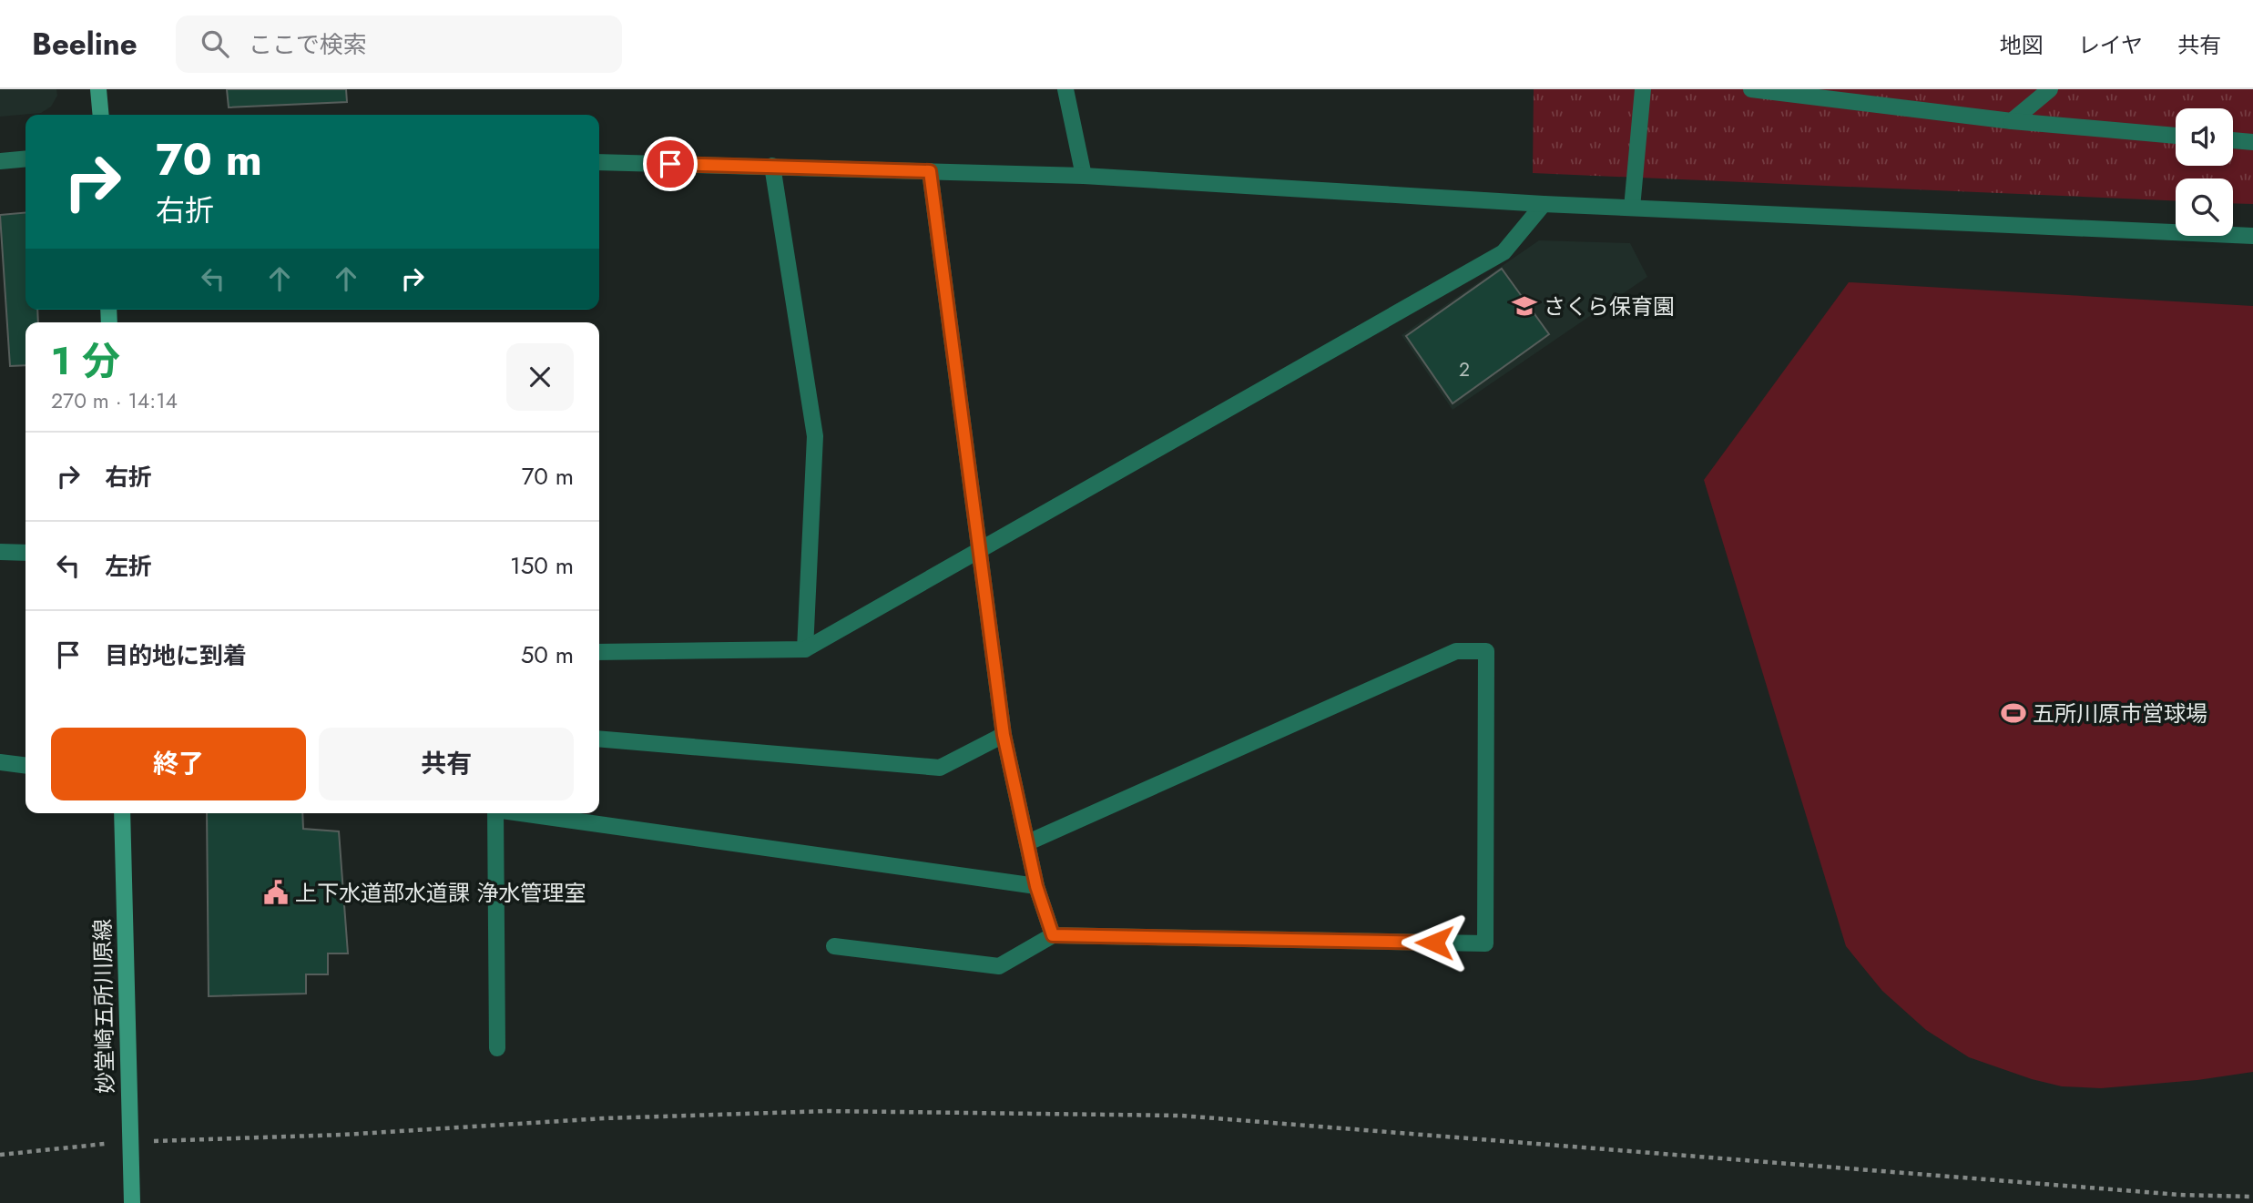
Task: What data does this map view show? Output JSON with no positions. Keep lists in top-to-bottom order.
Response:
{
  "streets": {
    "main road": ["妙堂崎五所川原線"]
  },
  "places": {
    "school or university": ["さくら保育園"],
    "sports": ["五所川原市営球場"],
    "public building": ["上下水道部水道課 浄水管理室"]
  },
  "house_numbers": ["2"],
  "page": {
    "header": "Beeline",
    "search": "ここで検索",
    "nav": ["地図", "レイヤ", "共有"],
    "turn": ["70 m", "右折"],
    "heading": ["1 分", "270 m · 14:14"],
    "list": [
      {
        "name": "右折",
        "value": "70 m"
      },
      {
        "name": "左折",
        "value": "150 m"
      },
      {
        "name": "目的地に到着",
        "value": "50 m"
      }
    ],
    "buttons": ["終了", "共有"]
  }
}
